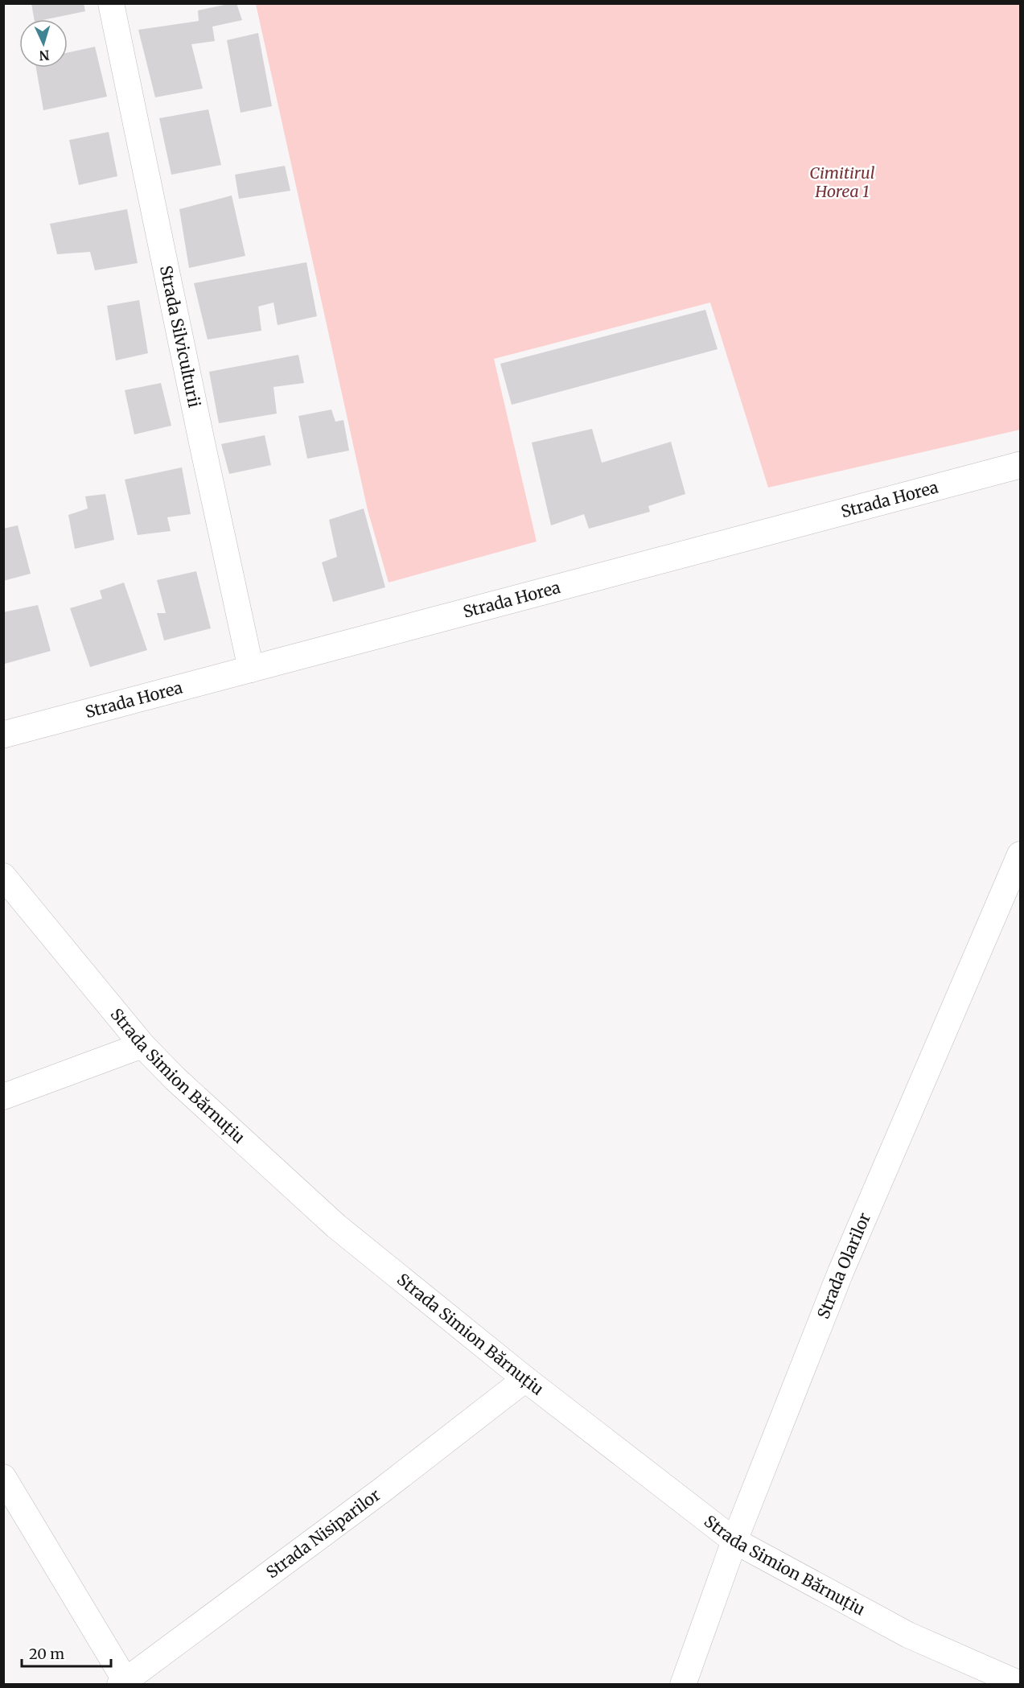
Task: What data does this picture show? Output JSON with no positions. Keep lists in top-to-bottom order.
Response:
{
  "streets": {
    "street": [
      "Strada Silviculturii",
      "Strada Horea",
      "Strada Simion Bărnuțiu",
      "Strada Olarilor",
      "Strada Nisiparilor"
    ]
  },
  "crossings": [
    ["Strada Silviculturii", "Strada Horea"],
    ["Strada Simion Bărnuțiu", "Strada Olarilor"],
    ["Strada Simion Bărnuțiu", "Strada Nisiparilor"]
  ],
  "parks": ["Cimitirul Horea 1"],
  "scale_bar": "20 m",
  "north": "bottom"
}
